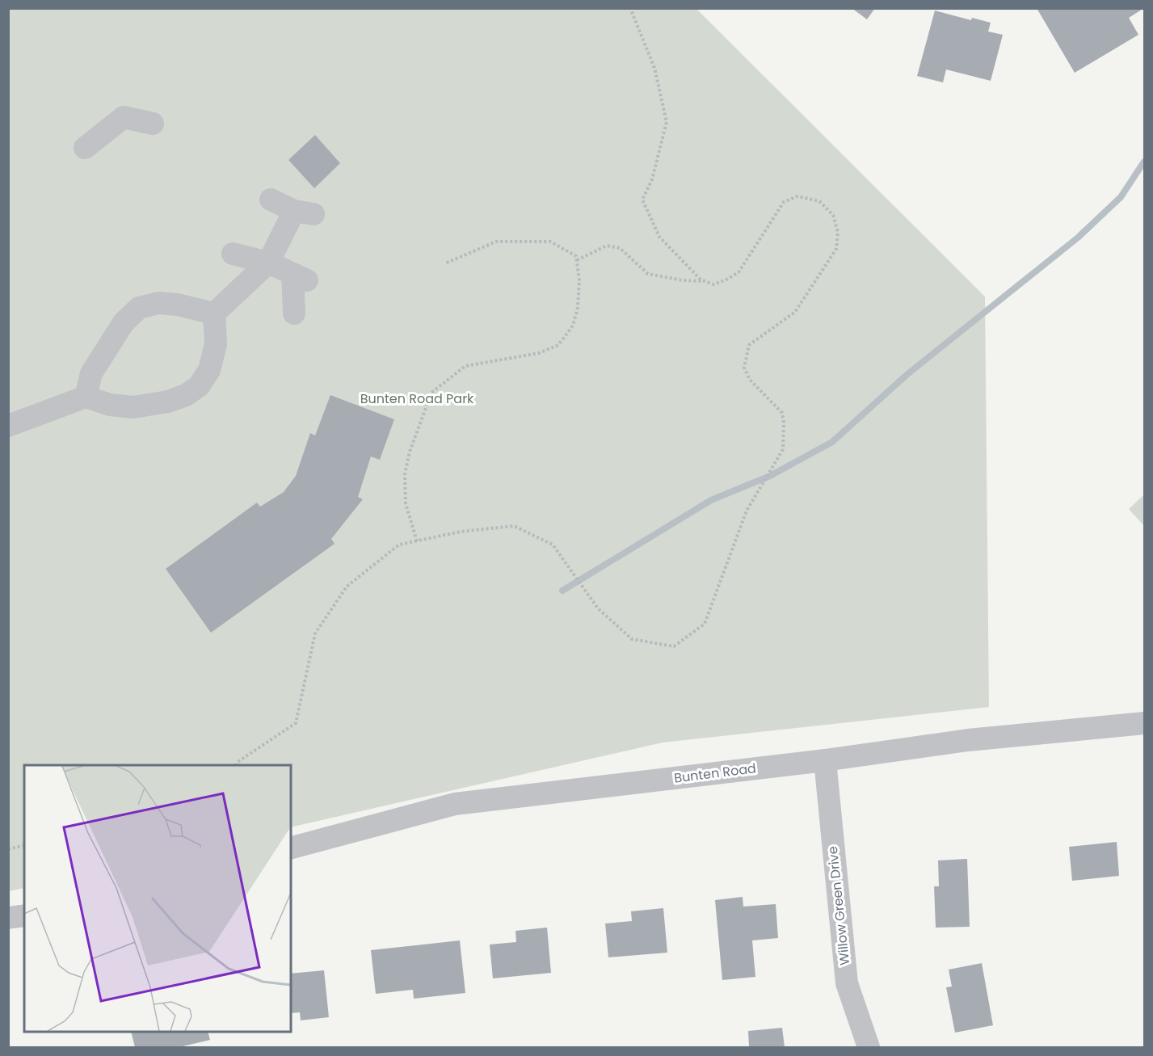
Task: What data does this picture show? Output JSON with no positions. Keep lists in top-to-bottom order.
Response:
{
  "streets": {
    "street": ["Bunten Road", "Willow Green Drive"]
  },
  "crossings": [
    ["Bunten Road", "Willow Green Drive"]
  ],
  "parks": ["Bunten Road Park"]
}
